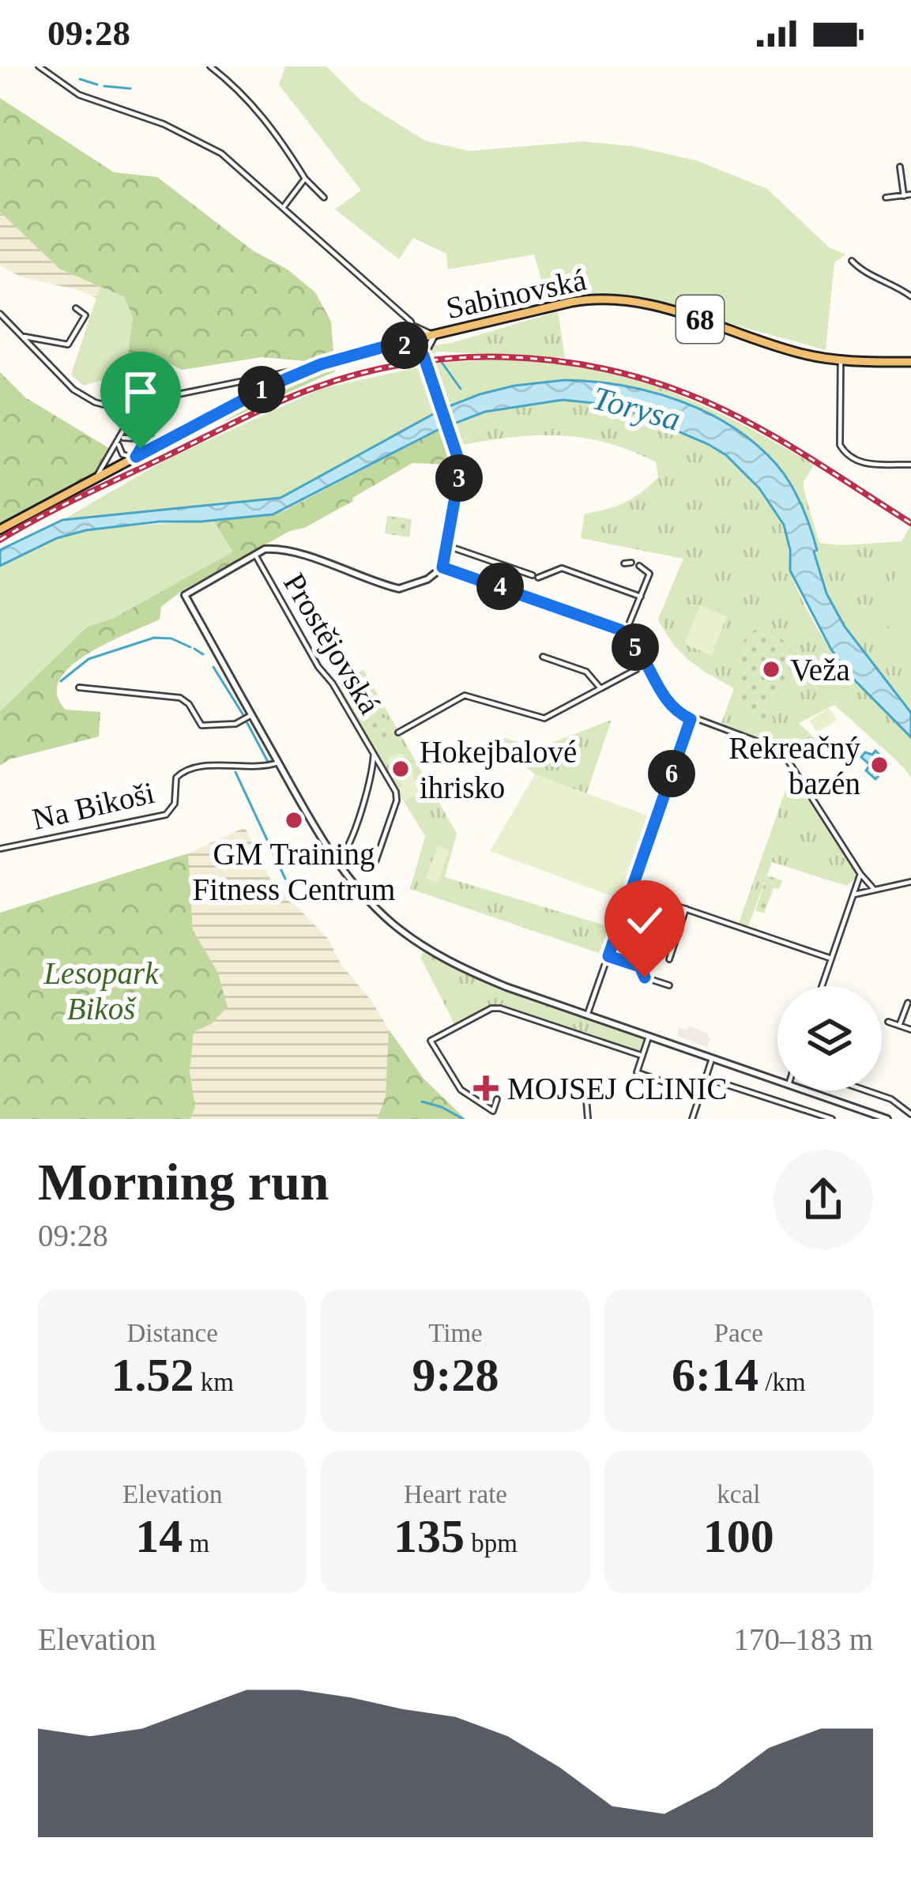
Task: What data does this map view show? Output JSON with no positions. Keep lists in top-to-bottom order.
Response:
{
  "streets": {
    "main road": ["Sabinovská", "68"],
    "street": ["Prostějovská", "Na Bikoši"]
  },
  "crossings": [
    ["Sabinovská", "68"]
  ],
  "water": ["Torysa"],
  "parks": ["Lesopark Bikoš"],
  "places": {
    "other": [
      "Veža",
      "Rekreačný bazén",
      "Hokejbalové ihrisko",
      "GM Training Fitness Centrum"
    ],
    "health": ["MOJSEJ CLINIC"]
  },
  "page": {
    "status": "09:28",
    "pins": [
      "2",
      "1",
      "3",
      "4",
      "5",
      "6"
    ],
    "heading": ["Morning run", "09:28"],
    "stats": [
      ["Distance", "1.52 km"],
      ["Time", "9:28"],
      ["Pace", "6:14 /km"],
      ["Elevation", "14 m"],
      ["Heart rate", "135 bpm"],
      ["kcal", "100"]
    ],
    "chart": ["Elevation", "170–183 m"]
  }
}
